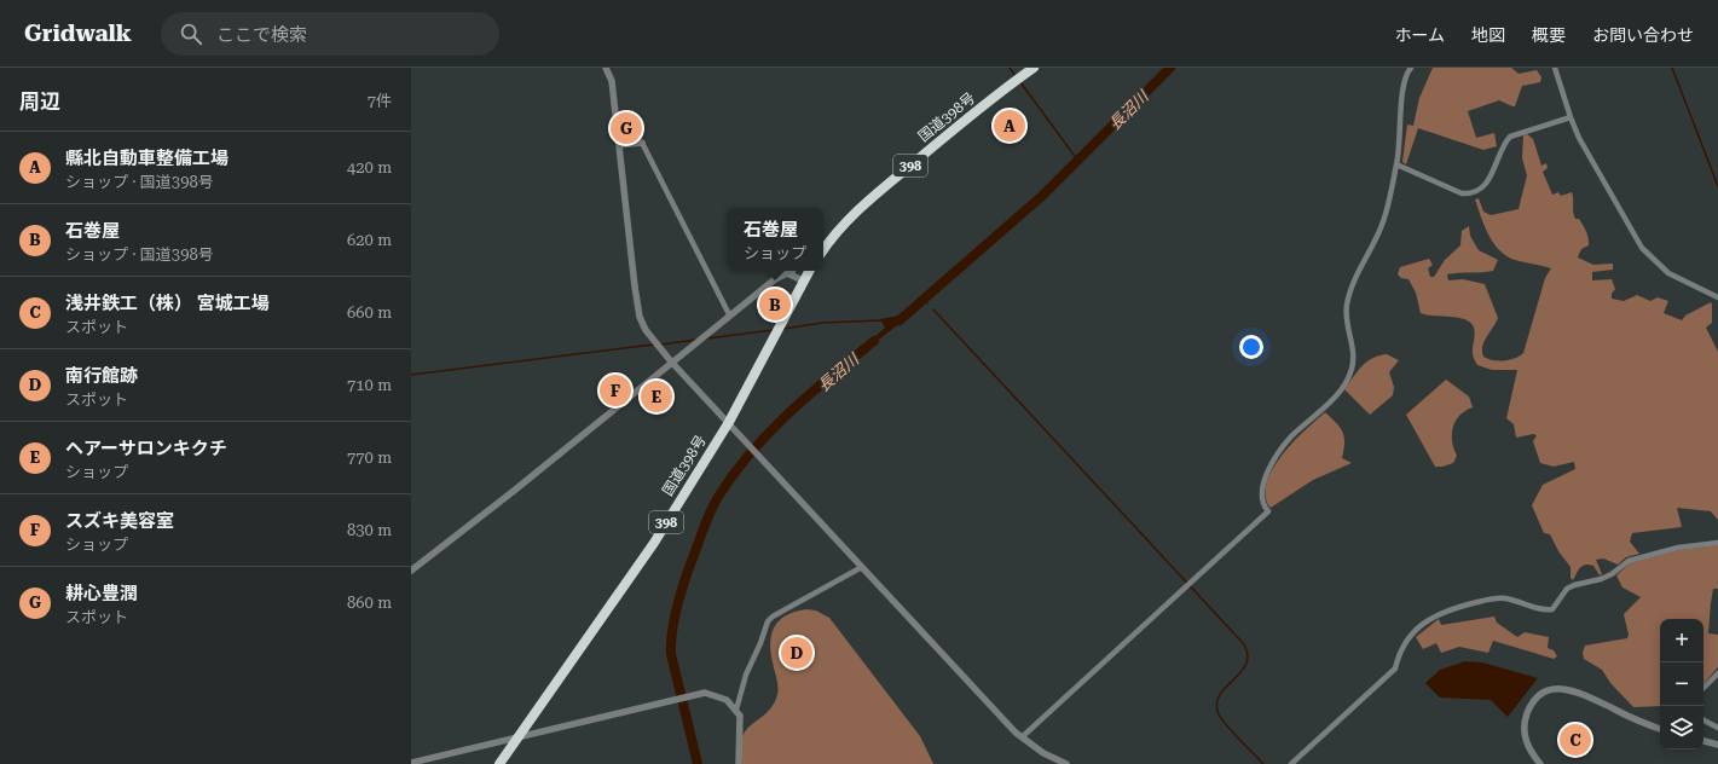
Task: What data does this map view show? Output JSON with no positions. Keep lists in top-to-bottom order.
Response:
{
  "streets": {
    "highway": ["国道398号", "398"]
  },
  "water": ["長沼川"],
  "page": {
    "header": "Gridwalk",
    "search": "ここで検索",
    "nav": [
      "ホーム",
      "地図",
      "概要",
      "お問い合わせ"
    ],
    "heading": ["周辺", "7件"],
    "pins": [
      "A",
      "G",
      "B",
      "F",
      "E",
      "D",
      "C"
    ],
    "list": [
      {
        "mark": "A",
        "name": "縣北自動車整備工場",
        "note": "ショップ · 国道398号",
        "value": "420 m"
      },
      {
        "mark": "B",
        "name": "石巻屋",
        "note": "ショップ · 国道398号",
        "value": "620 m"
      },
      {
        "mark": "C",
        "name": "浅井鉄工（株） 宮城工場",
        "note": "スポット",
        "value": "660 m"
      },
      {
        "mark": "D",
        "name": "南行館跡",
        "note": "スポット",
        "value": "710 m"
      },
      {
        "mark": "E",
        "name": "ヘアーサロンキクチ",
        "note": "ショップ",
        "value": "770 m"
      },
      {
        "mark": "F",
        "name": "スズキ美容室",
        "note": "ショップ",
        "value": "830 m"
      },
      {
        "mark": "G",
        "name": "耕心豊潤",
        "note": "スポット",
        "value": "860 m"
      }
    ],
    "popup": ["石巻屋", "ショップ"],
    "map_buttons": ["+", "−"]
  }
}
